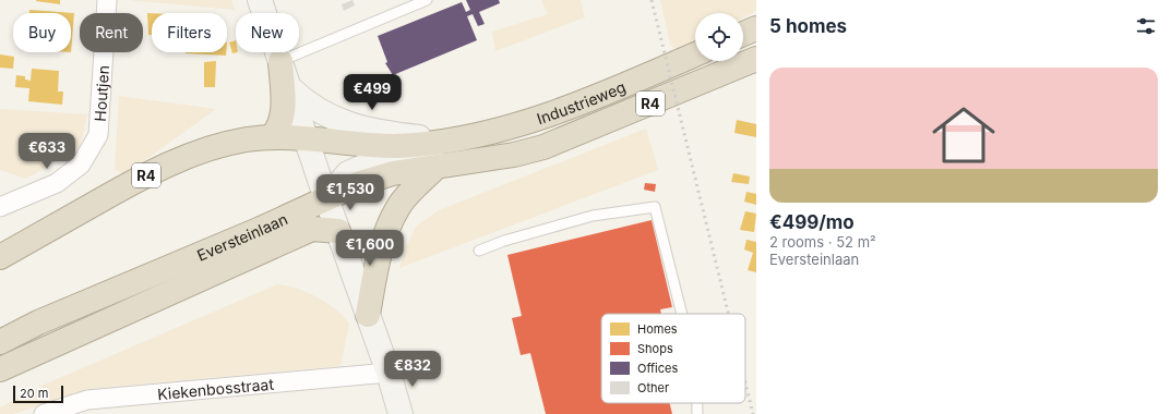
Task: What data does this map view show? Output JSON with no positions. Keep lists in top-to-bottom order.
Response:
{
  "streets": {
    "highway": ["Industrieweg", "R4", "Eversteinlaan"],
    "street": ["Houtjen", "Kiekenbosstraat"]
  },
  "crossings": [
    ["Industrieweg", "R4"],
    ["Industrieweg", "Eversteinlaan"]
  ],
  "legend": [
    "Homes",
    "Shops",
    "Offices",
    "Other"
  ],
  "scale_bar": "20 m",
  "page": {
    "heading": "5 homes",
    "chip": [
      "Buy",
      "Rent",
      "Filters",
      "New"
    ],
    "list": [
      {
        "name": "€499/mo",
        "note": "2 rooms · 52 m² · Eversteinlaan"
      }
    ],
    "price": [
      "€499",
      "€633",
      "€1,530",
      "€1,600",
      "€832"
    ],
    "scale": "20 m"
  }
}
